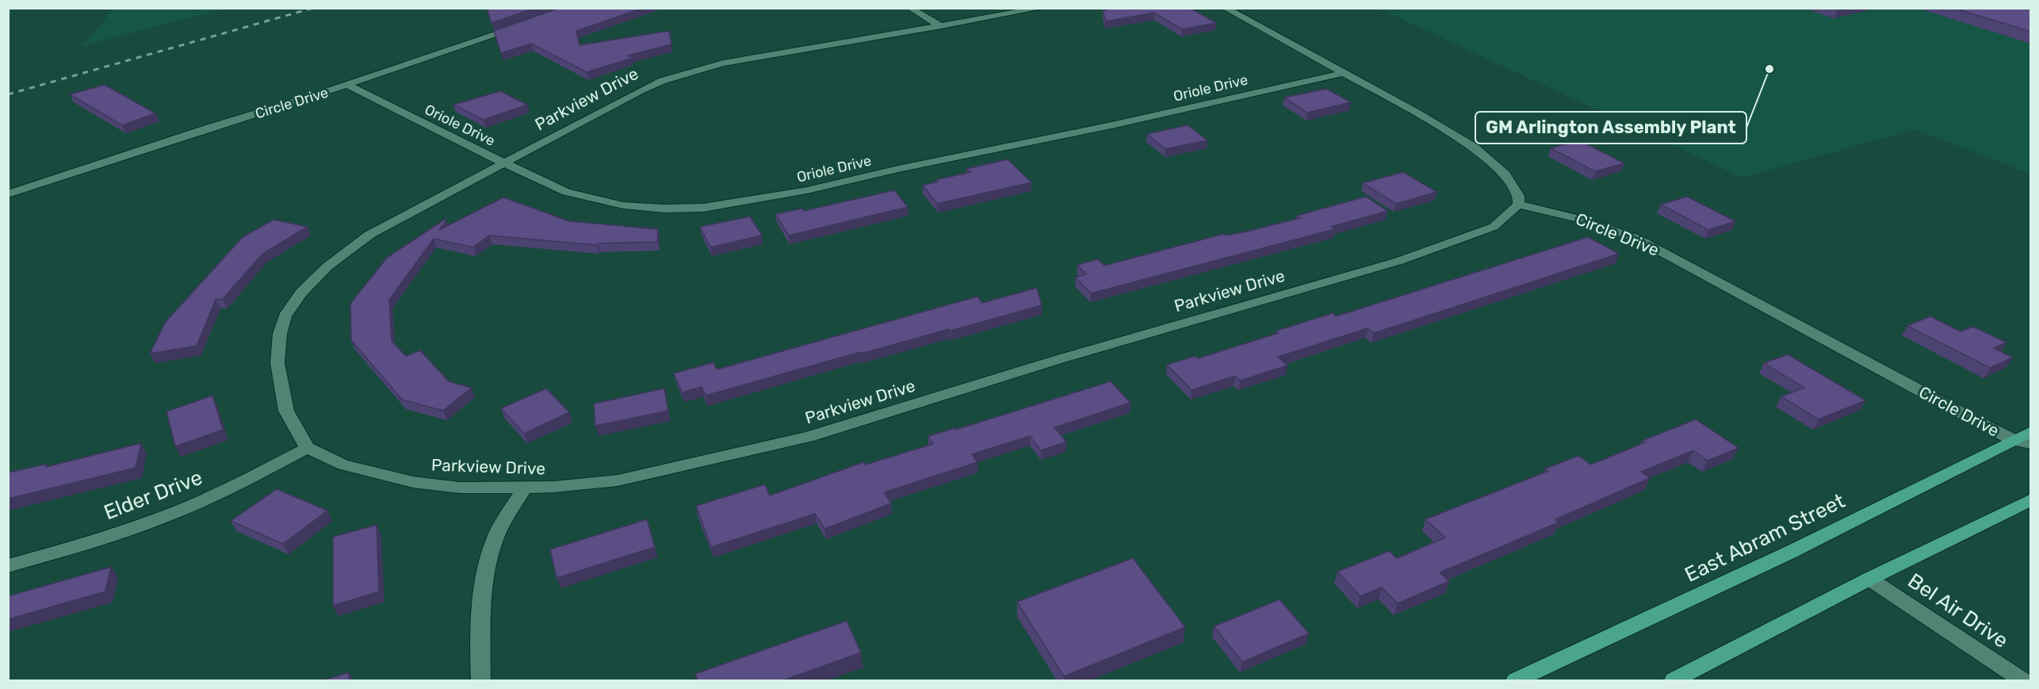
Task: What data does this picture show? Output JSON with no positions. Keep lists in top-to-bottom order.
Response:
{
  "streets": {
    "main road": ["East Abram Street"],
    "street": [
      "Oriole Drive",
      "Parkview Drive",
      "Circle Drive",
      "Elder Drive",
      "Bel Air Drive"
    ]
  },
  "crossings": [
    ["Oriole Drive", "Parkview Drive"],
    ["Oriole Drive", "Circle Drive"],
    ["Parkview Drive", "Circle Drive"],
    ["Parkview Drive", "Elder Drive"],
    ["Circle Drive", "East Abram Street"]
  ],
  "places": ["GM Arlington Assembly Plant"]
}
